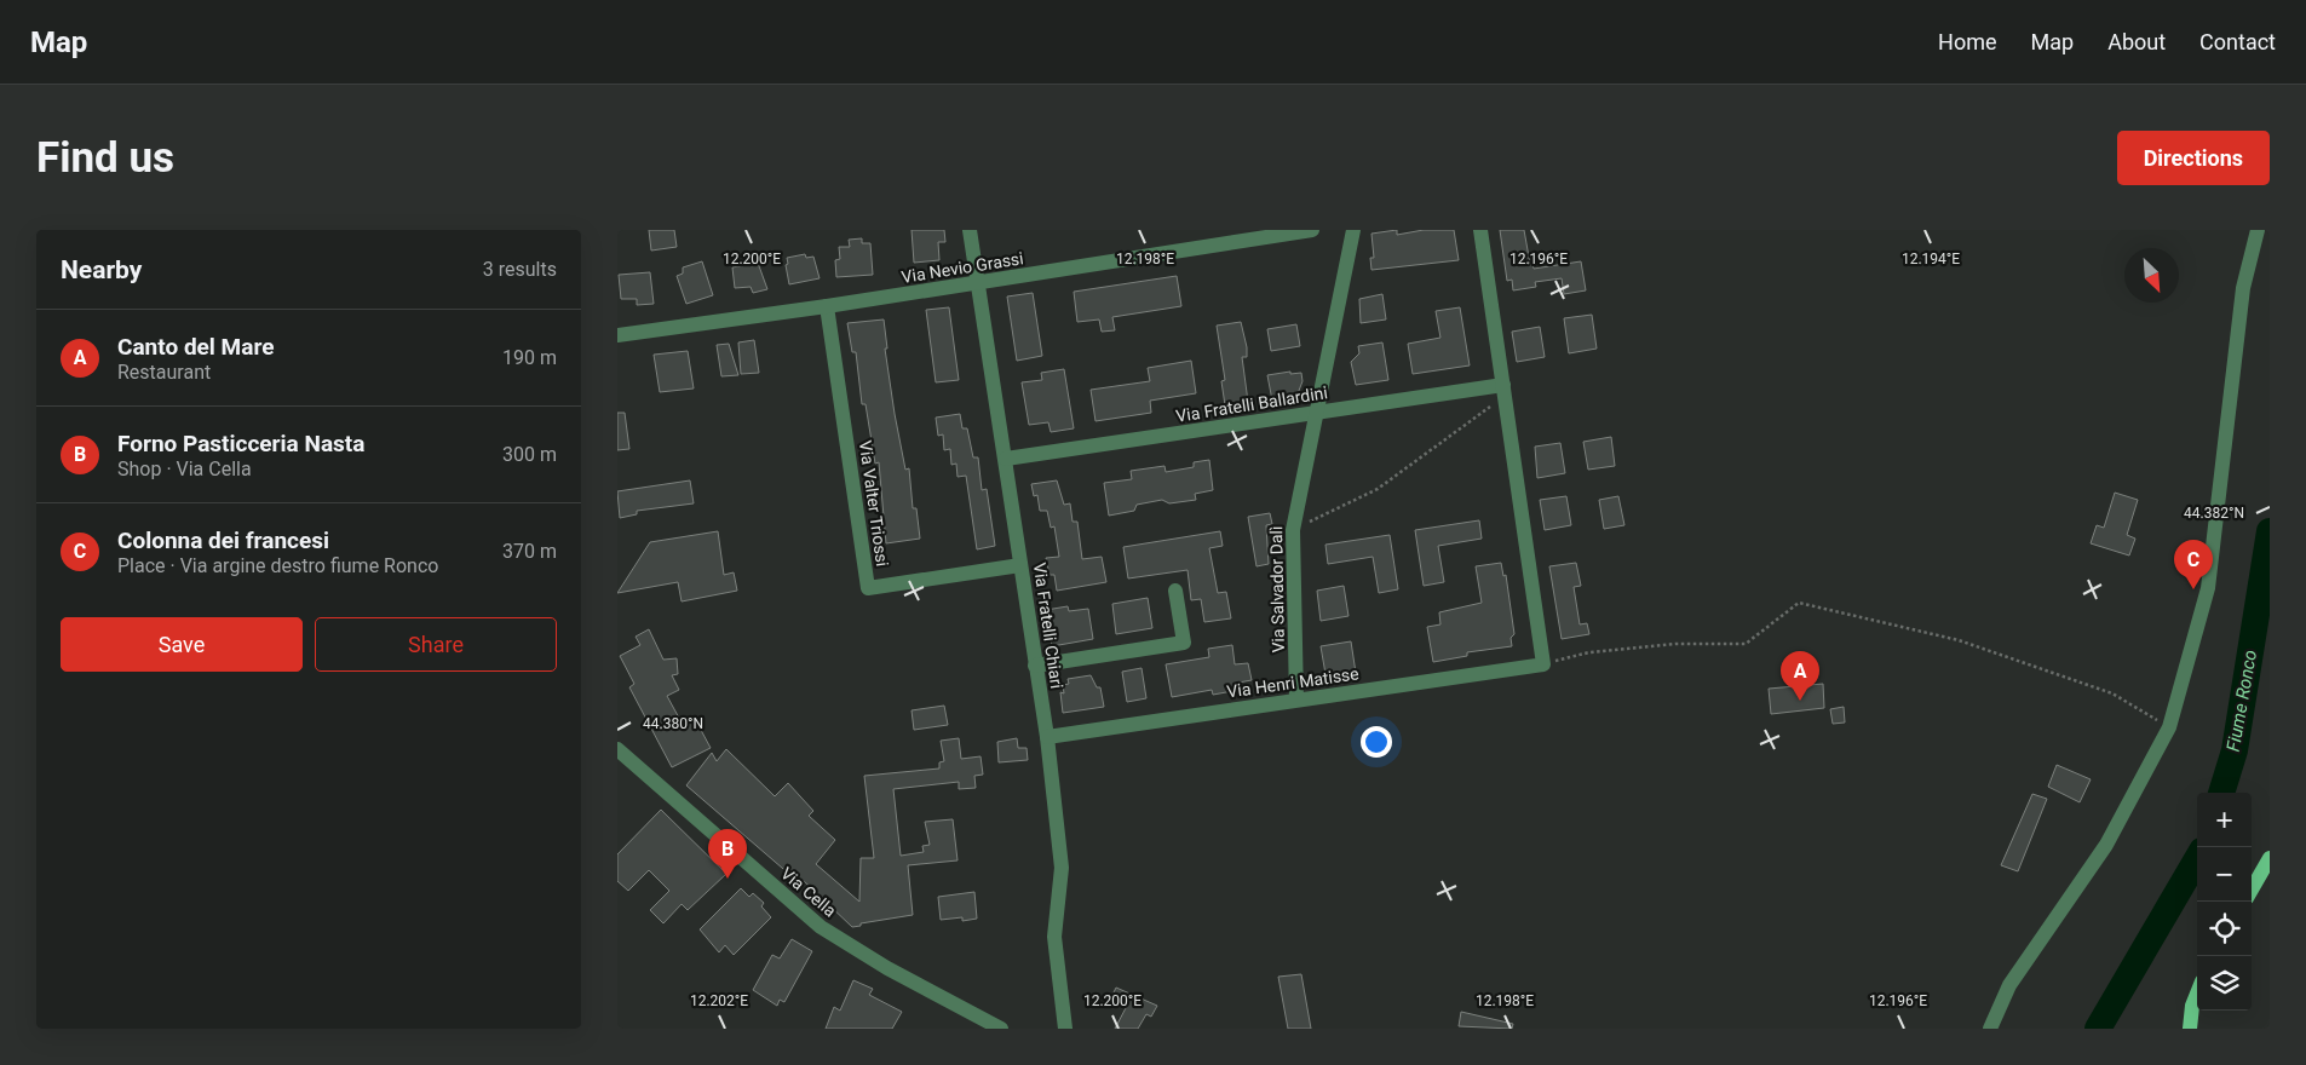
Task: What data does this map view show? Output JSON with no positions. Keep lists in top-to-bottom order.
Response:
{
  "streets": {
    "street": [
      "Via Nevio Grassi",
      "Via Fratelli Ballardini",
      "Via Valter Triossi",
      "Via Salvador Dalì",
      "Via Fratelli Chiari",
      "Via Henri Matisse",
      "Via Cella"
    ]
  },
  "crossings": [
    ["Via Nevio Grassi", "Via Valter Triossi"],
    ["Via Nevio Grassi", "Via Fratelli Chiari"],
    ["Via Fratelli Ballardini", "Via Salvador Dalì"],
    ["Via Fratelli Ballardini", "Via Fratelli Chiari"],
    ["Via Valter Triossi", "Via Fratelli Chiari"],
    ["Via Salvador Dalì", "Via Henri Matisse"],
    ["Via Fratelli Chiari", "Via Henri Matisse"]
  ],
  "water": ["Fiume Ronco"],
  "north": "bottom right",
  "page": {
    "header": "Map",
    "nav": [
      "Home",
      "Map",
      "About",
      "Contact"
    ],
    "buttons": [
      "Directions",
      ["Save", "Share"]
    ],
    "title": "Find us",
    "heading": ["Nearby", "3 results"],
    "list": [
      {
        "mark": "A",
        "name": "Canto del Mare",
        "note": "Restaurant",
        "value": "190 m"
      },
      {
        "mark": "B",
        "name": "Forno Pasticceria Nasta",
        "note": "Shop · Via Cella",
        "value": "300 m"
      },
      {
        "mark": "C",
        "name": "Colonna dei francesi",
        "note": "Place · Via argine destro fiume Ronco",
        "value": "370 m"
      }
    ],
    "pins": ["C", "A", "B"],
    "map_buttons": ["+", "−"]
  },
  "coordinates": [
    "12.200°E",
    "12.198°E",
    "12.196°E",
    "12.194°E",
    "44.382°N",
    "44.380°N",
    "12.202°E"
  ]
}
